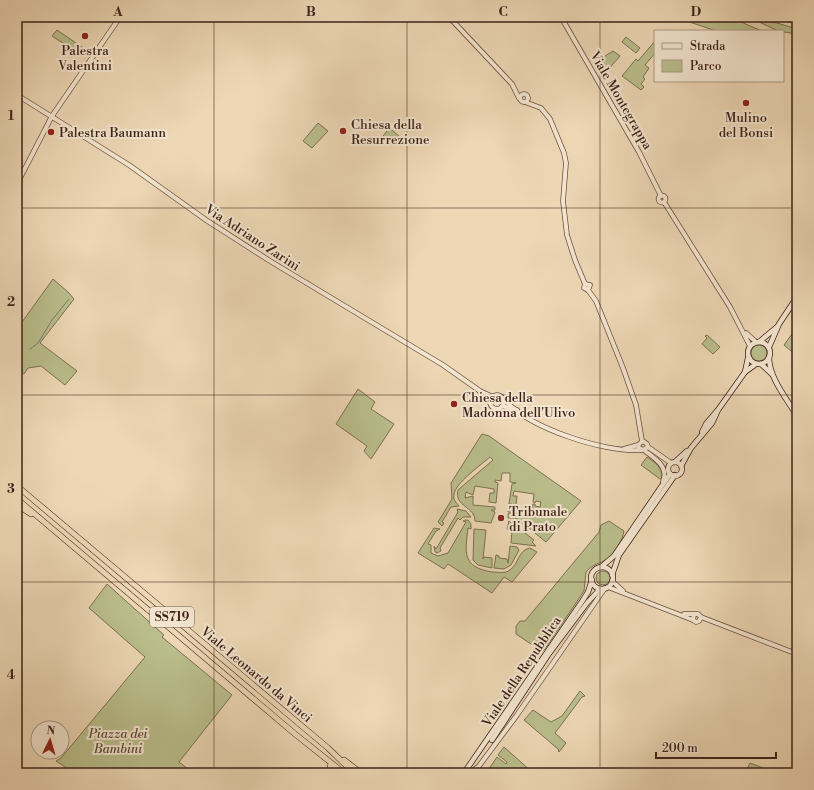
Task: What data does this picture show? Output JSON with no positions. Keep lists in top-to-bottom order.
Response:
{
  "streets": {
    "highway": ["SS719", "Viale Leonardo da Vinci"],
    "main road": ["Viale della Repubblica"],
    "street": ["Viale Montegrappa", "Via Adriano Zarini"]
  },
  "parks": ["Piazza dei Bambini"],
  "places": [
    "Palestra Valentini",
    "Mulino del Bonsi",
    "Chiesa della Resurrezione",
    "Palestra Baumann",
    "Chiesa della Madonna dell'Ulivo",
    "Tribunale di Prato"
  ],
  "legend": ["Strada", "Parco"],
  "scale_bar": "200 m",
  "north": "top",
  "grid": {
    "columns": [
      "A",
      "B",
      "C",
      "D"
    ],
    "rows": [
      "1",
      "2",
      "3",
      "4"
    ]
  }
}
